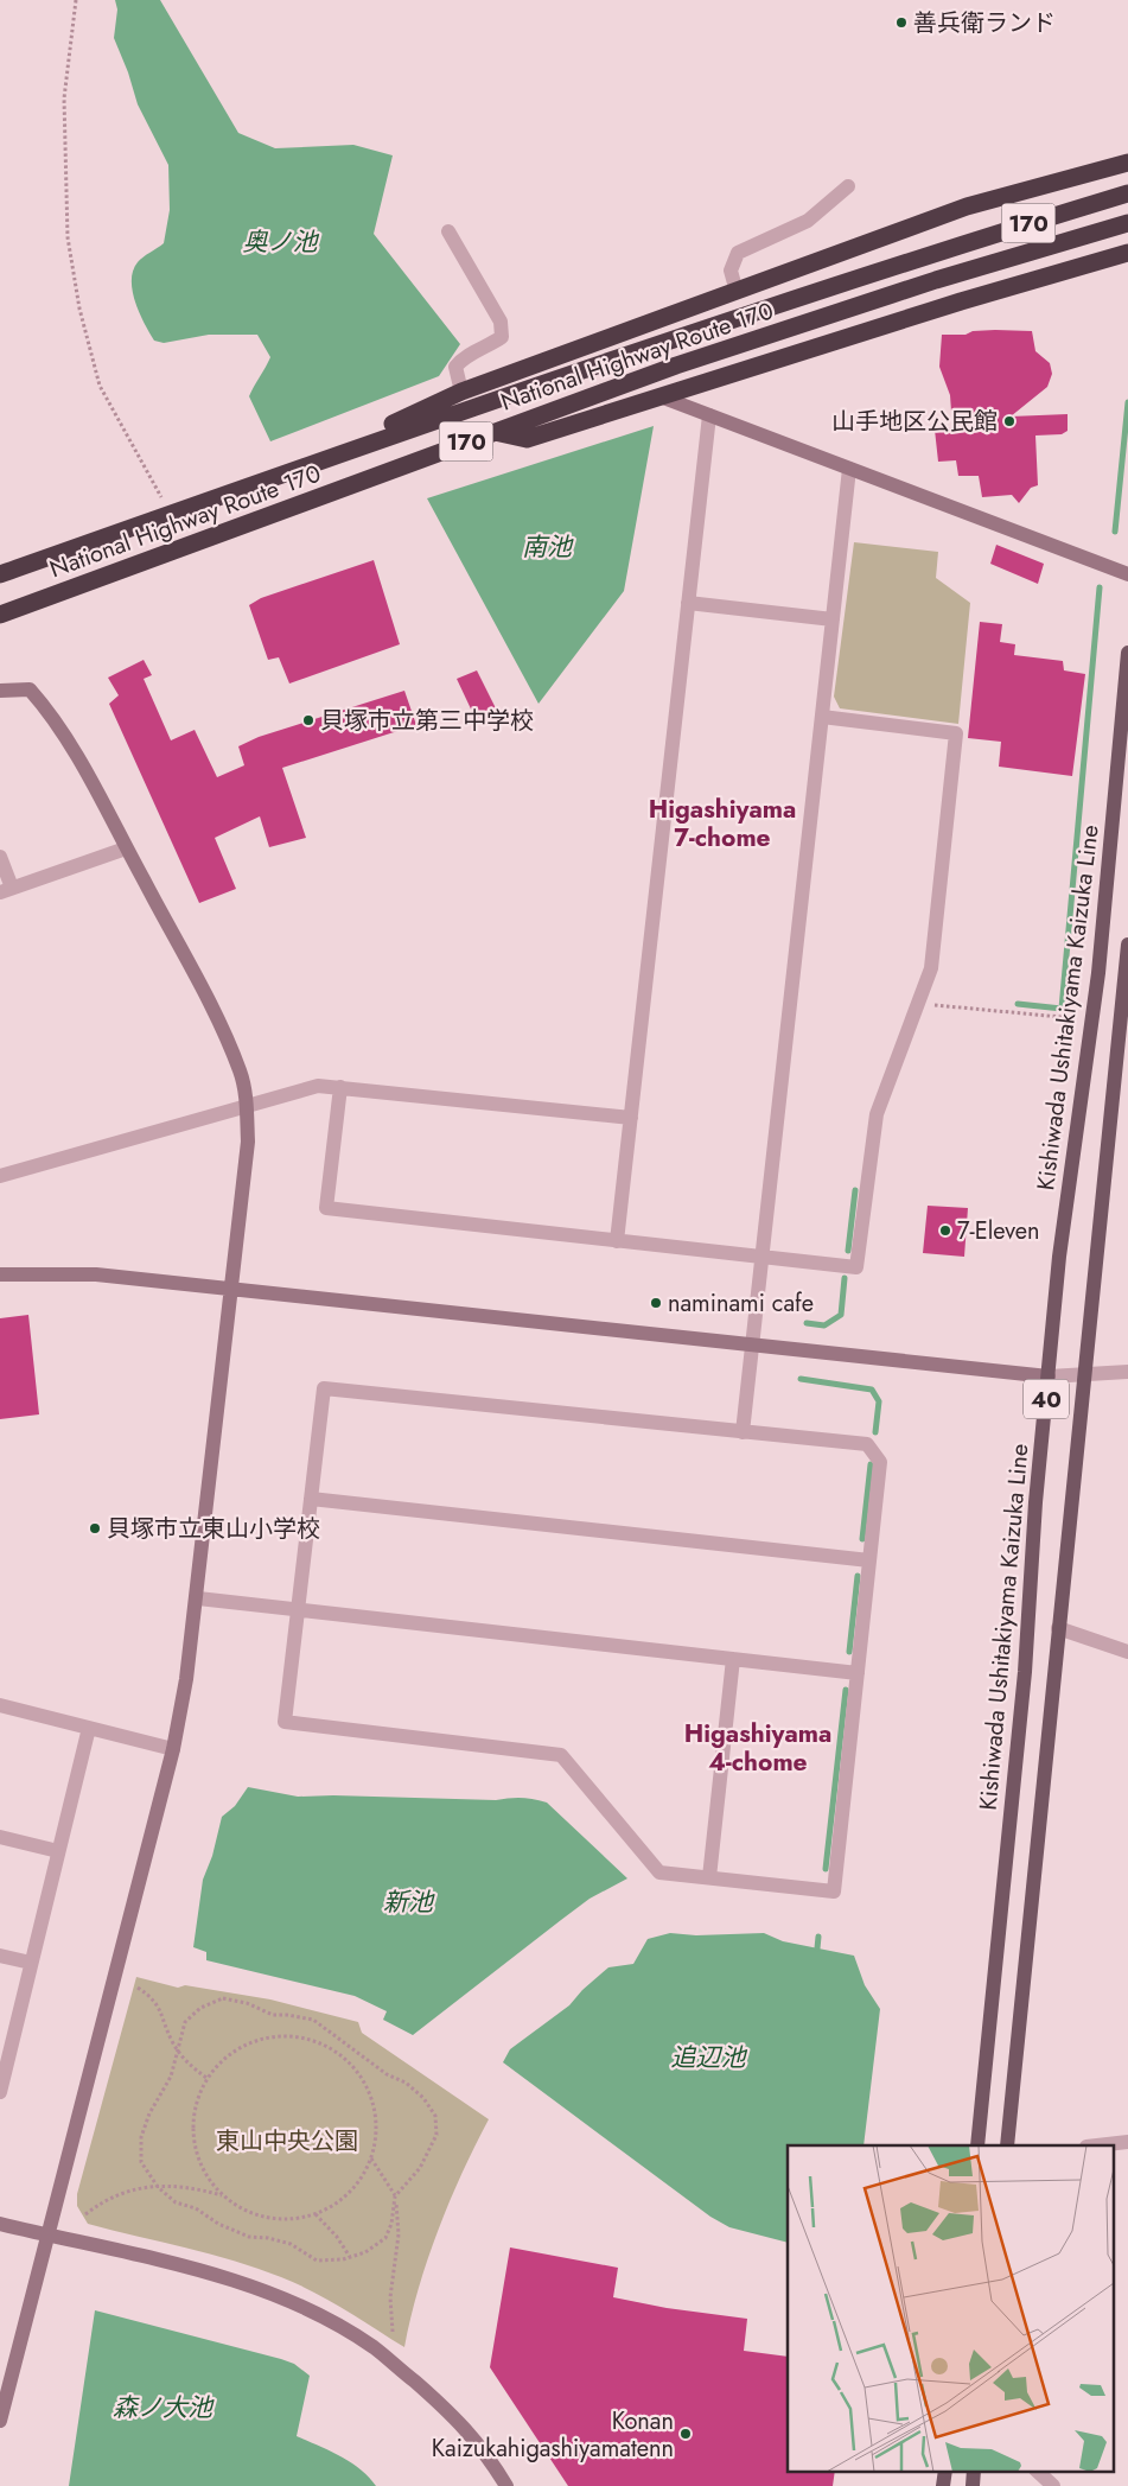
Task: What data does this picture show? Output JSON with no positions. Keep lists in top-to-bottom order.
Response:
{
  "streets": {
    "highway": ["170", "National Highway Route 170"],
    "main road": ["Kishiwada Ushitakiyama Kaizuka Line", "40"]
  },
  "districts": ["Higashiyama 7-chome", "Higashiyama 4-chome"],
  "water": [
    "奥ノ池",
    "南池",
    "新池",
    "追辺池",
    "森ノ大池"
  ],
  "parks": ["東山中央公園"],
  "places": [
    "善兵衛ランド",
    "山手地区公民館",
    "貝塚市立第三中学校",
    "7-Eleven",
    "naminami cafe",
    "貝塚市立東山小学校",
    "Konan Kaizukahigashiyamatenn"
  ]
}
